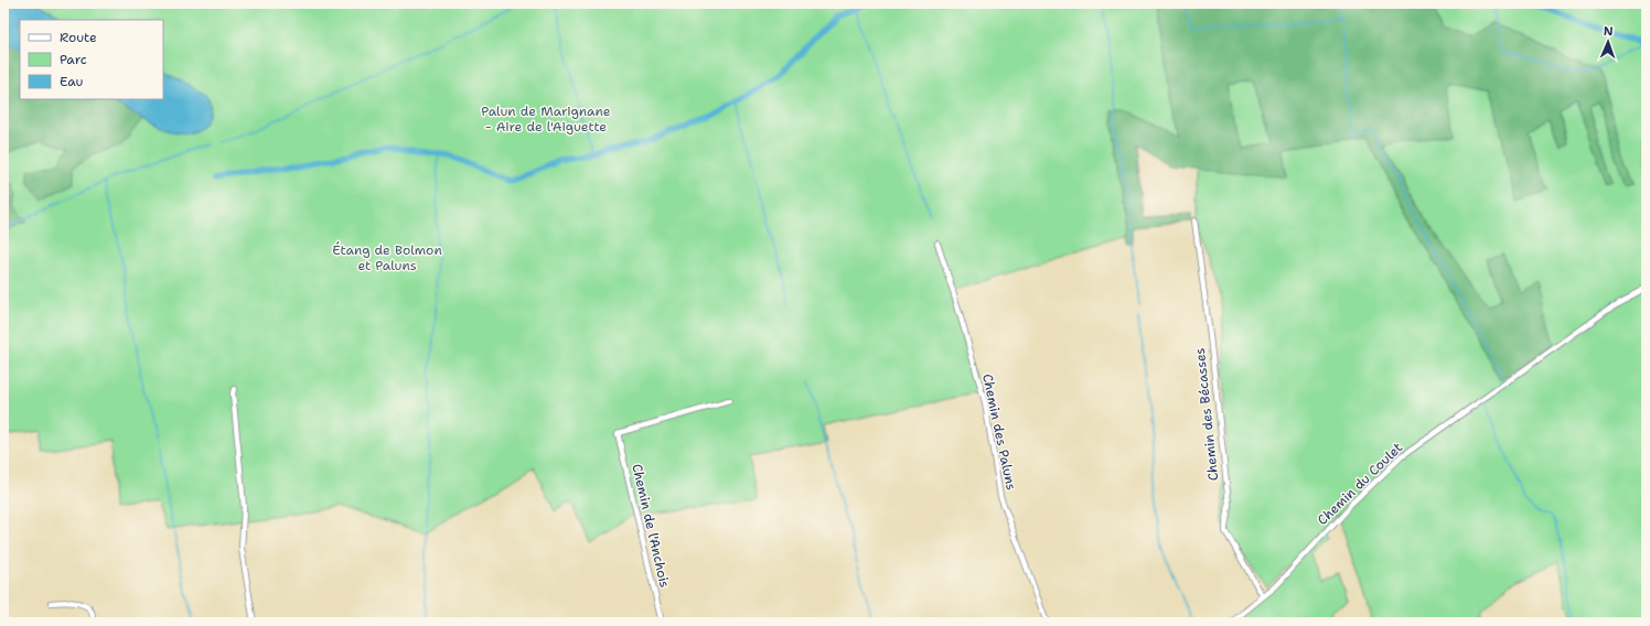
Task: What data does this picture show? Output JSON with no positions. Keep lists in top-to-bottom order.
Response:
{
  "streets": {
    "street": [
      "Chemin des Bécasses",
      "Chemin des Paluns",
      "Chemin du Coulet",
      "Chemin de l'Anchois"
    ]
  },
  "crossings": [
    ["Chemin des Bécasses", "Chemin du Coulet"]
  ],
  "parks": ["Palun de Marignane - Aire de l'Aiguette", "Étang de Bolmon et Paluns"],
  "legend": ["Route", "Parc", "Eau"],
  "north": "top"
}
